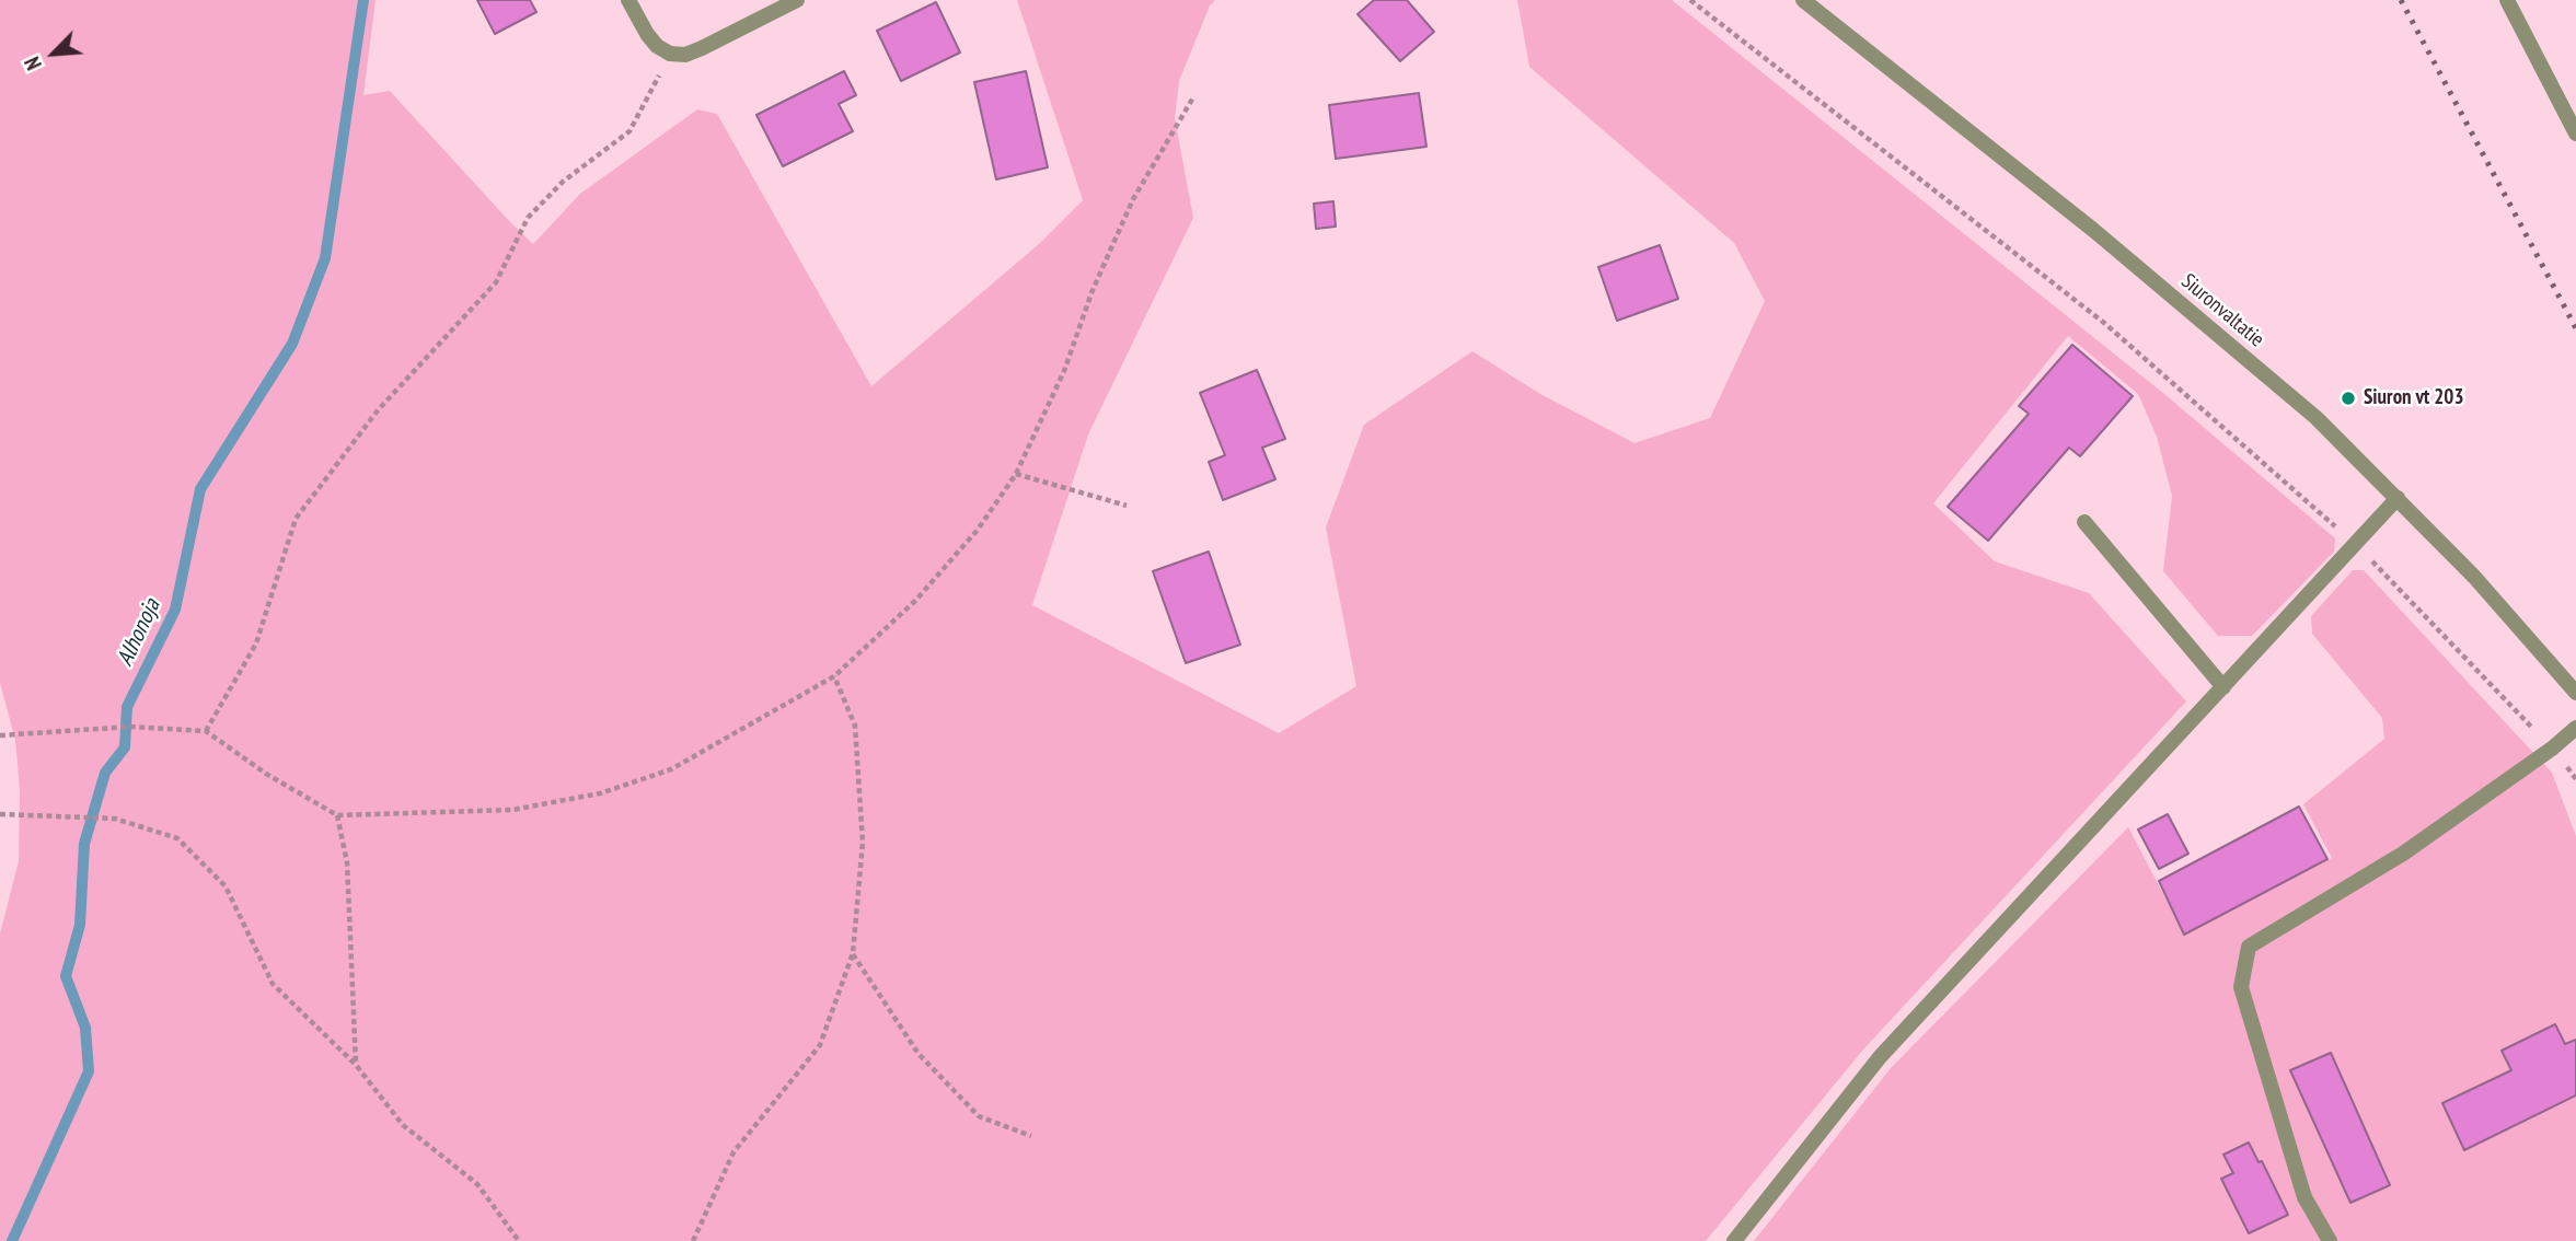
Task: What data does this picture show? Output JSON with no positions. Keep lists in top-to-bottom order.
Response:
{
  "streets": {
    "street": ["Siuronvaltatie"]
  },
  "water": ["Alhonoja"],
  "places": ["Siuron vt 203"],
  "north": "bottom left"
}
